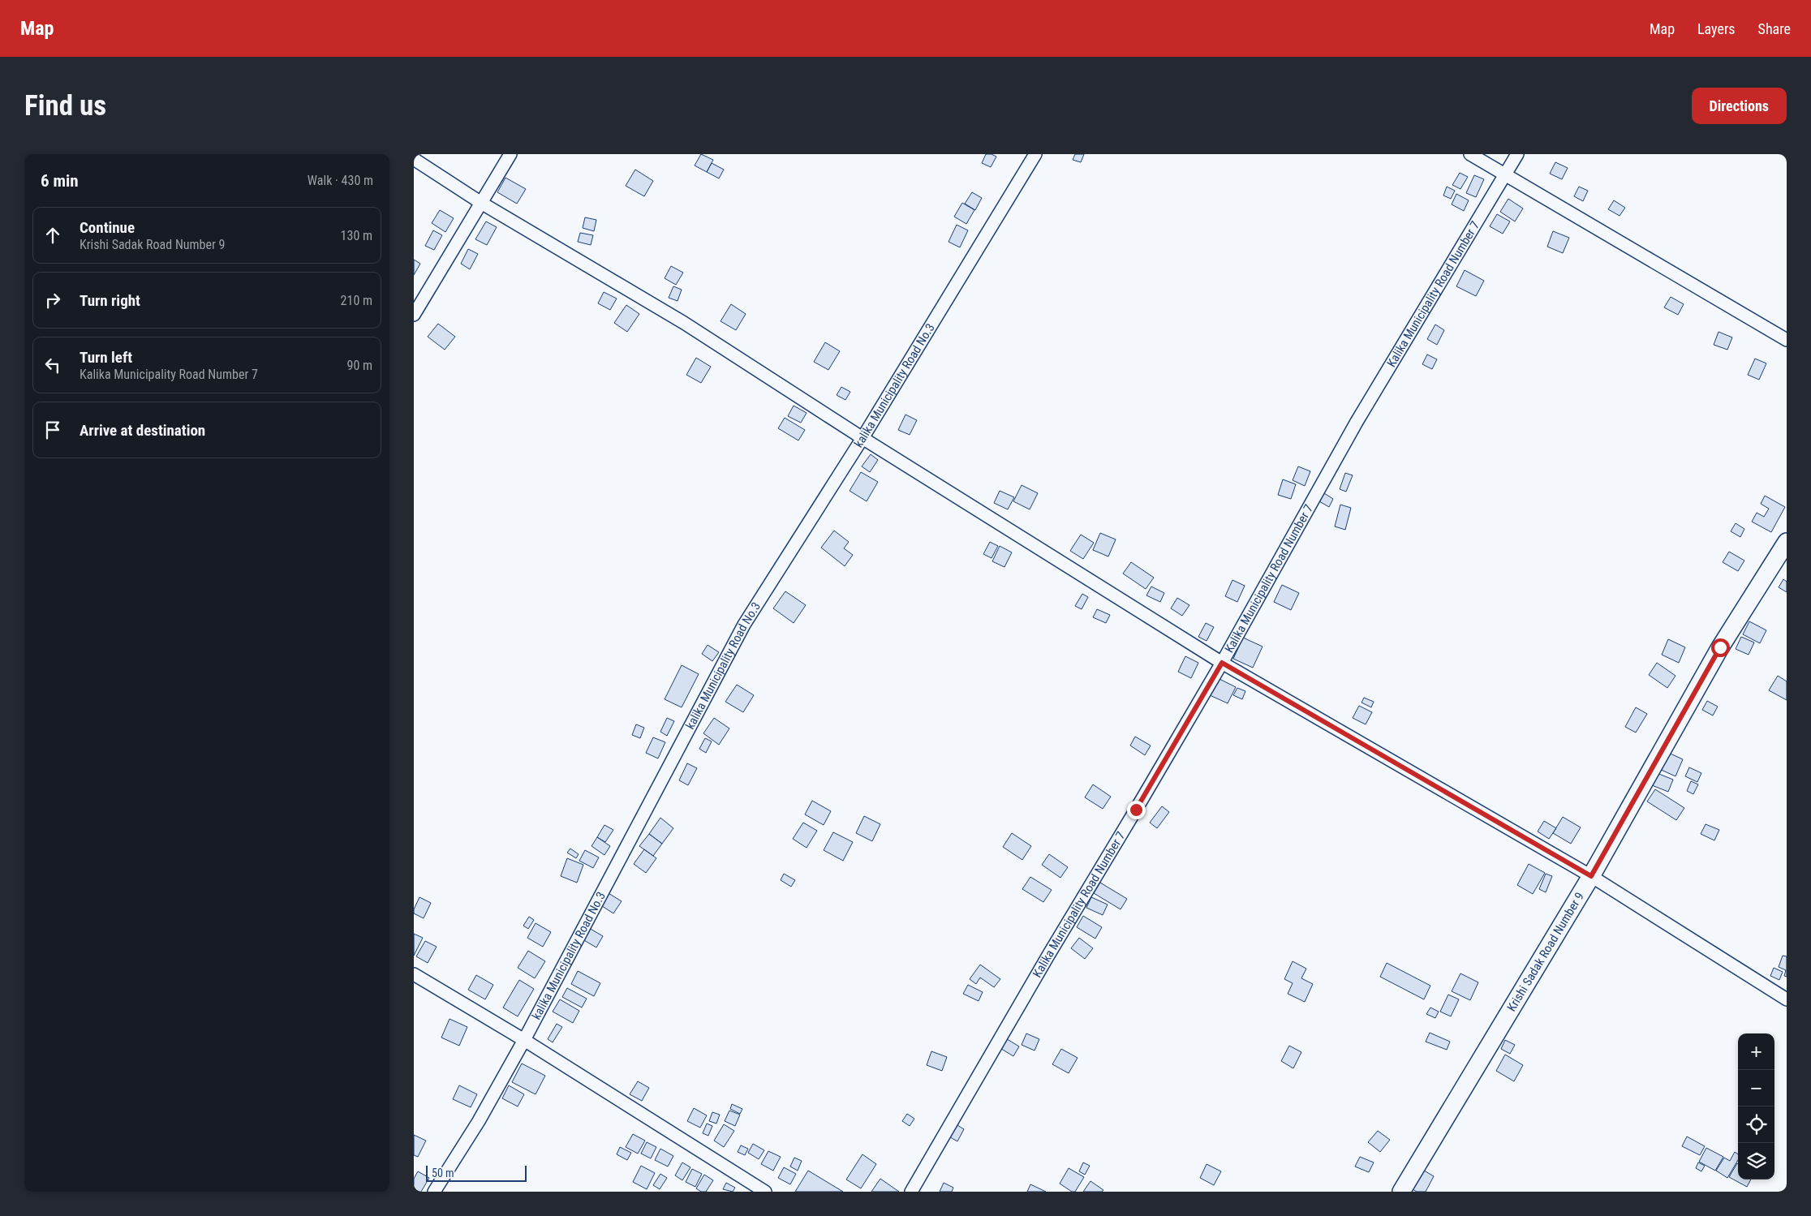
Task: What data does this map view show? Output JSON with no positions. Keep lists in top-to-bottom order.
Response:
{
  "streets": {
    "street": ["Kalika Municipality Road Number 7", "kalika Municipality Road No.3", "Krishi Sadak Road Number 9"]
  },
  "scale_bar": "50 m",
  "page": {
    "header": "Map",
    "nav": ["Map", "Layers", "Share"],
    "buttons": "Directions",
    "title": "Find us",
    "heading": ["6 min", "Walk · 430 m"],
    "list": [
      ["Continue", "Krishi Sadak Road Number 9", "130 m"],
      ["Turn right", "210 m"],
      ["Turn left", "Kalika Municipality Road Number 7", "90 m"],
      "Arrive at destination"
    ],
    "map_buttons": ["+", "−"],
    "scale": "50 m"
  }
}
